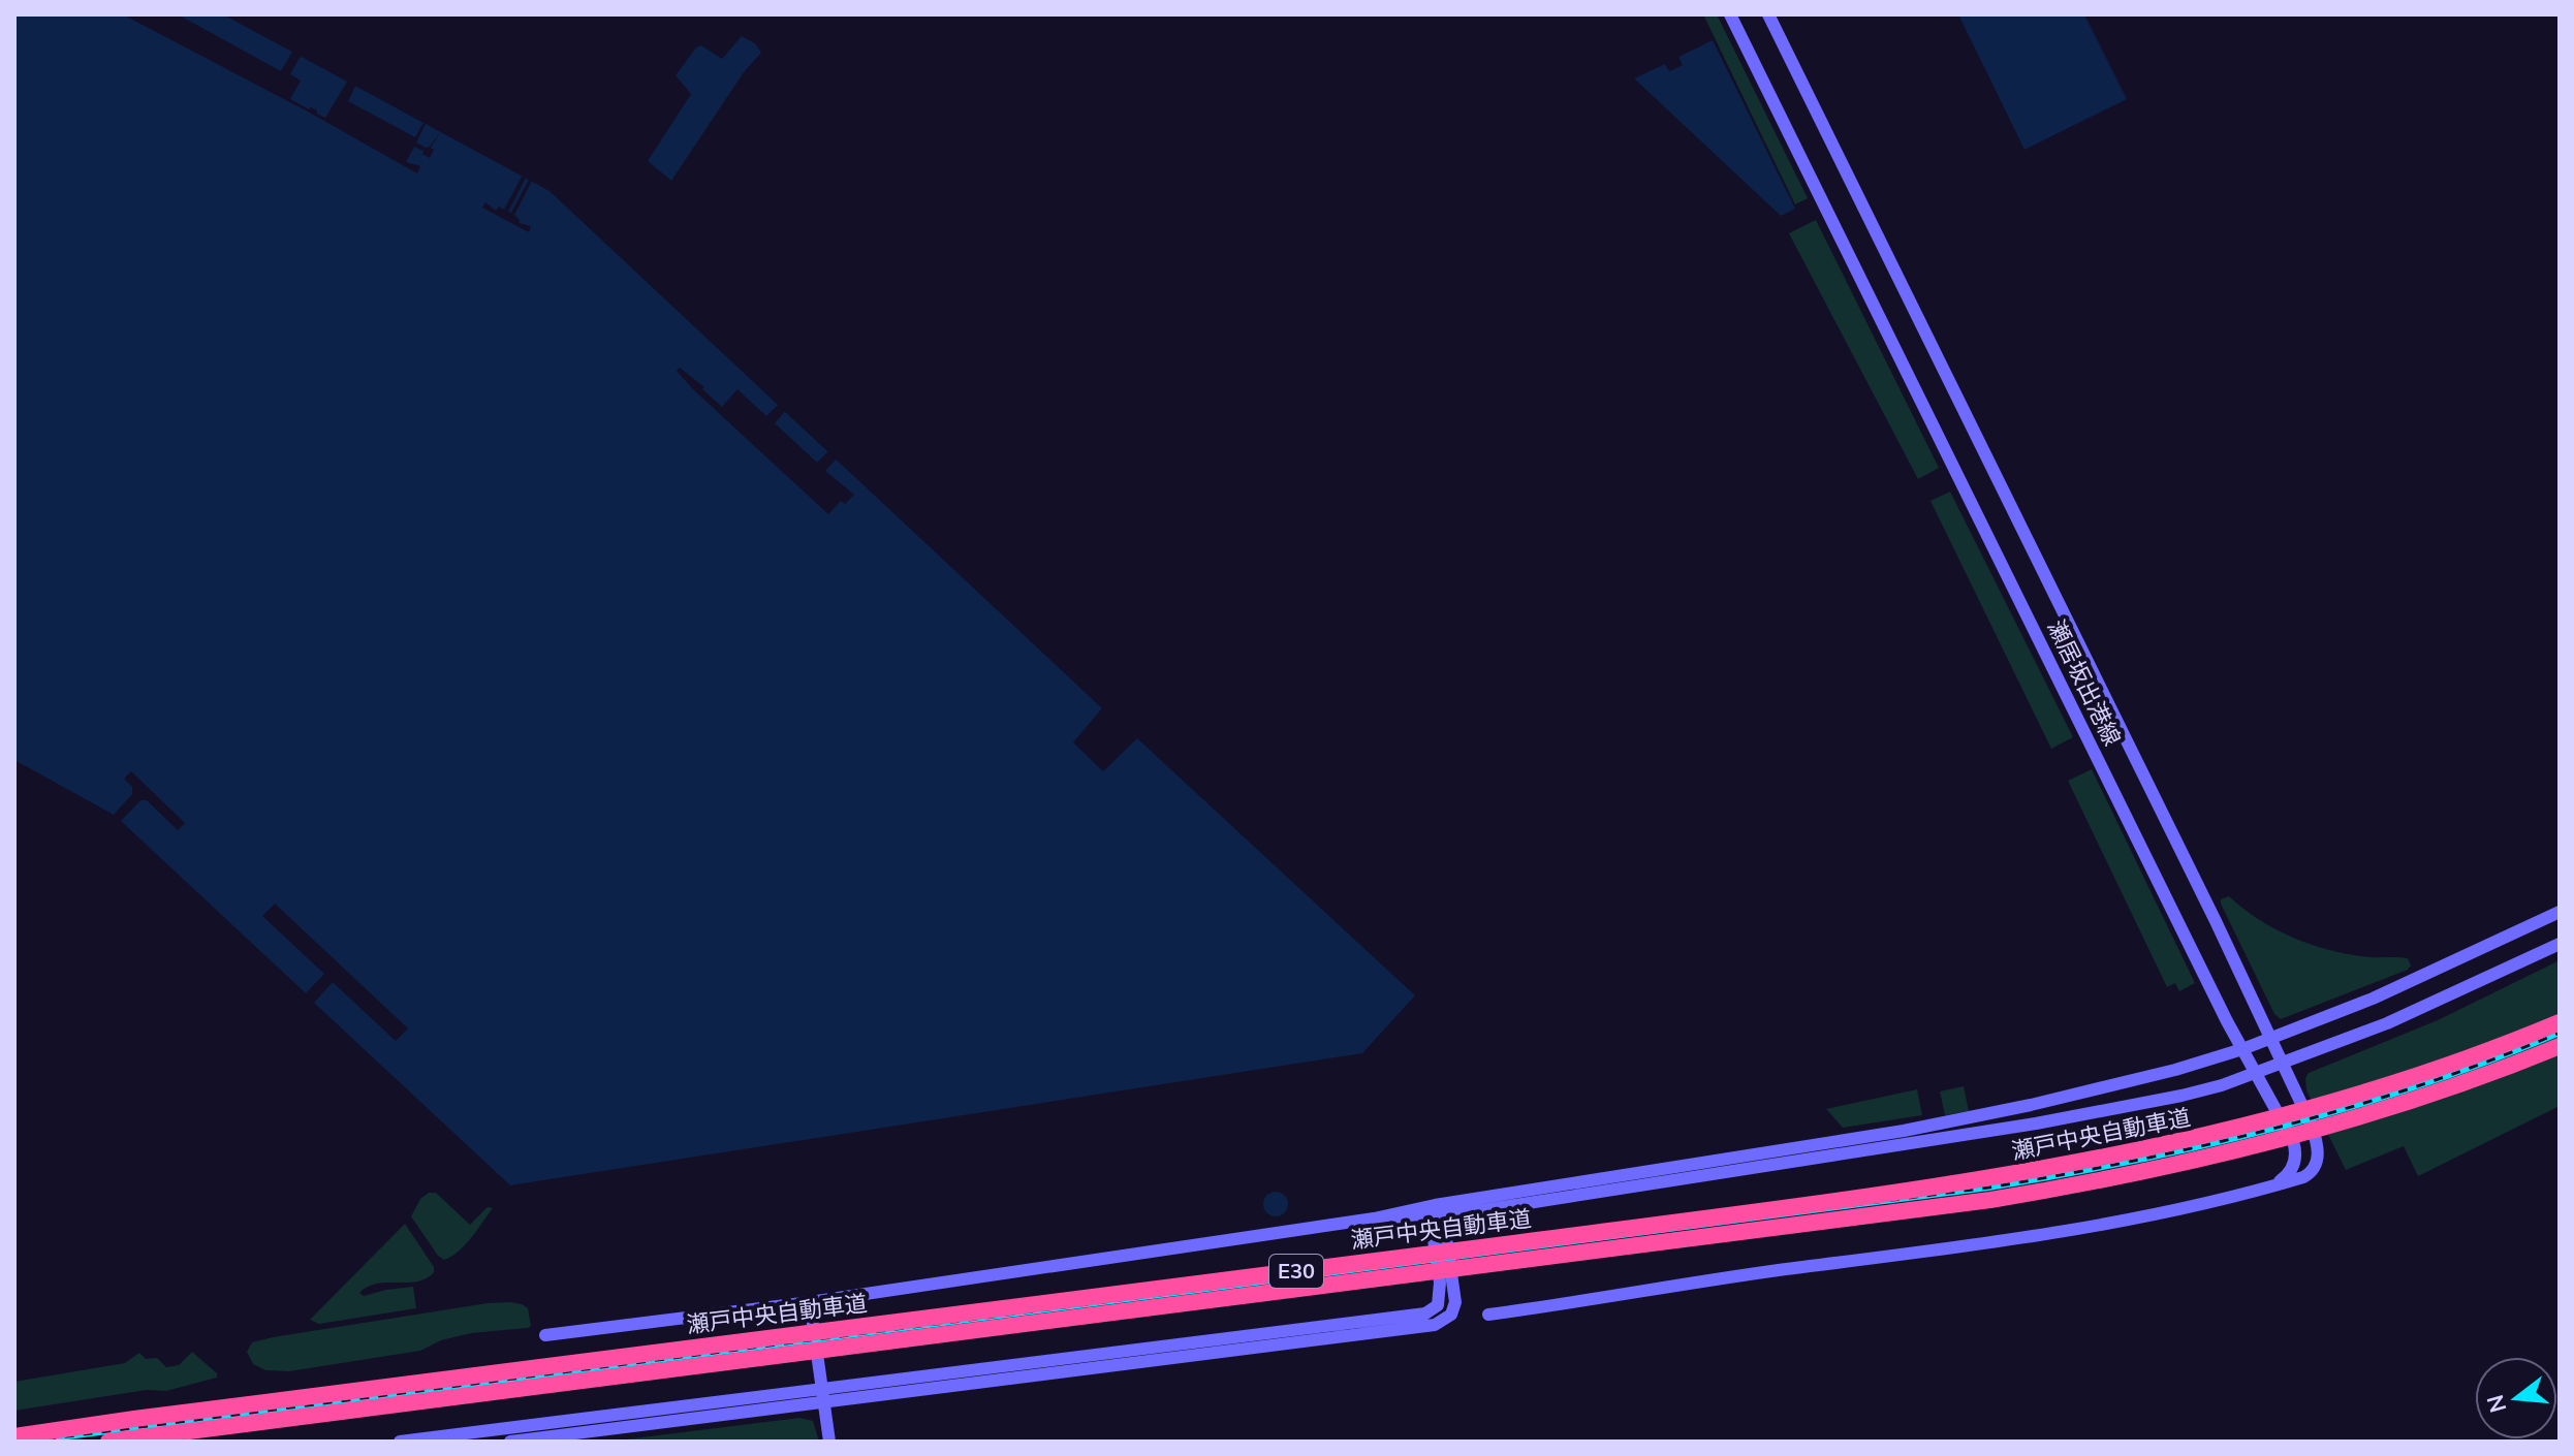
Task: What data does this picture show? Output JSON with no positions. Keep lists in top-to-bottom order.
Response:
{
  "streets": {
    "highway": ["瀬戸中央自動車道", "E30"],
    "street": ["瀬居坂出港線"]
  },
  "north": "left"
}
